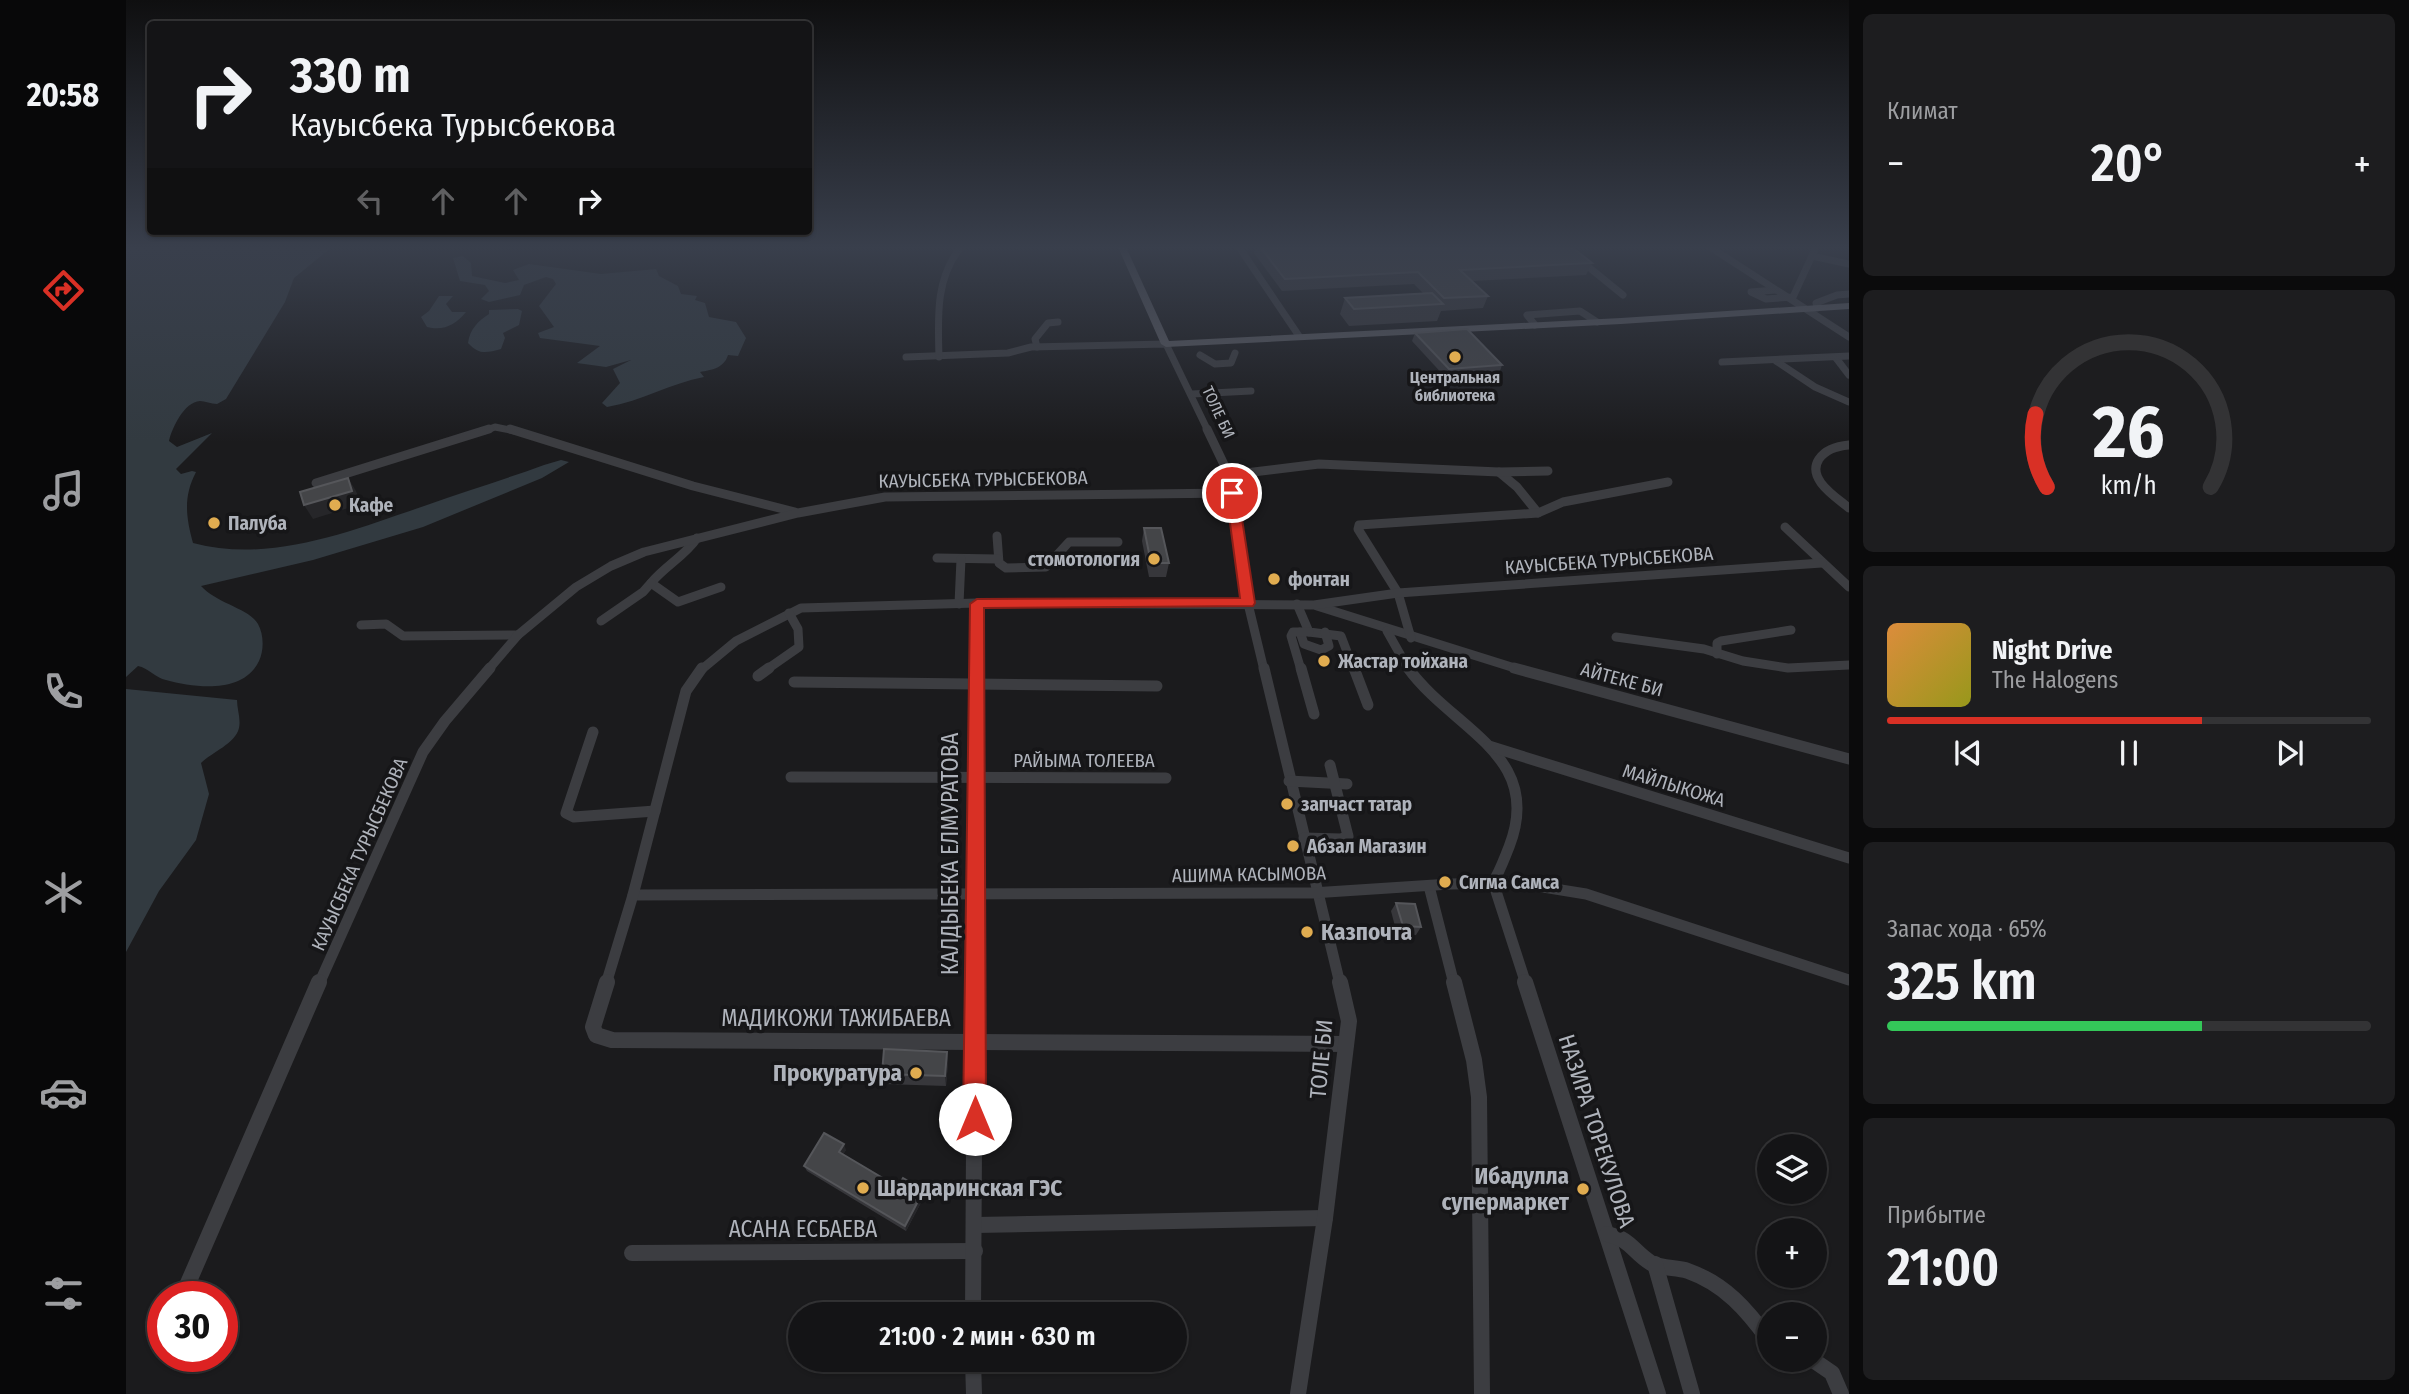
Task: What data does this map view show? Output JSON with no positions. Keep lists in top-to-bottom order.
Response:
{
  "streets": {
    "main road": ["ТОЛЕ БИ"],
    "street": [
      "КАУЫСБЕКА ТУРЫСБЕКОВА",
      "АЙТЕКЕ БИ",
      "РАЙЫМА ТОЛЕЕВА",
      "МАЙЛЫКОЖА",
      "КАЛДЫБЕКА ЕЛМУРАТОВА",
      "АШИМА КАСЫМОВА",
      "МАДИКОЖИ ТАЖИБАЕВА",
      "НАЗИРА ТОРЕКУЛОВА",
      "АСАНА ЕСБАЕВА"
    ]
  },
  "crossings": [
    ["ТОЛЕ БИ", "КАУЫСБЕКА ТУРЫСБЕКОВА"],
    ["ТОЛЕ БИ", "АШИМА КАСЫМОВА"],
    ["ТОЛЕ БИ", "МАДИКОЖИ ТАЖИБАЕВА"],
    ["КАУЫСБЕКА ТУРЫСБЕКОВА", "АЙТЕКЕ БИ"],
    ["РАЙЫМА ТОЛЕЕВА", "КАЛДЫБЕКА ЕЛМУРАТОВА"],
    ["КАЛДЫБЕКА ЕЛМУРАТОВА", "АШИМА КАСЫМОВА"],
    ["КАЛДЫБЕКА ЕЛМУРАТОВА", "МАДИКОЖИ ТАЖИБАЕВА"],
    ["КАЛДЫБЕКА ЕЛМУРАТОВА", "АСАНА ЕСБАЕВА"],
    ["АШИМА КАСЫМОВА", "МАДИКОЖИ ТАЖИБАЕВА"],
    ["АШИМА КАСЫМОВА", "НАЗИРА ТОРЕКУЛОВА"]
  ],
  "places": [
    "Центральная библиотека",
    "Кафе",
    "Палуба",
    "стомотология",
    "фонтан",
    "Жастар тойхана",
    "запчаст татар",
    "Абзал Магазин",
    "Сигма Самса",
    "Казпочта",
    "Прокуратура",
    "Шардаринская ГЭС",
    "Ибадулла супермаркет"
  ],
  "page": {
    "tabs": "20:58",
    "tile": [
      "Климат",
      ["Запас хода · 65%", "325 km"],
      ["Прибытие", "21:00"]
    ],
    "turn": ["330 m", "Кауысбека Турысбекова"],
    "heat": ["−", "20°", "+"],
    "song": ["Night Drive", "The Halogens"],
    "map_buttons": ["+", "−"],
    "limit": "30",
    "trip": "21:00 · 2 мин · 630 m",
    "gauge": ["26", "km/h"]
  }
}
